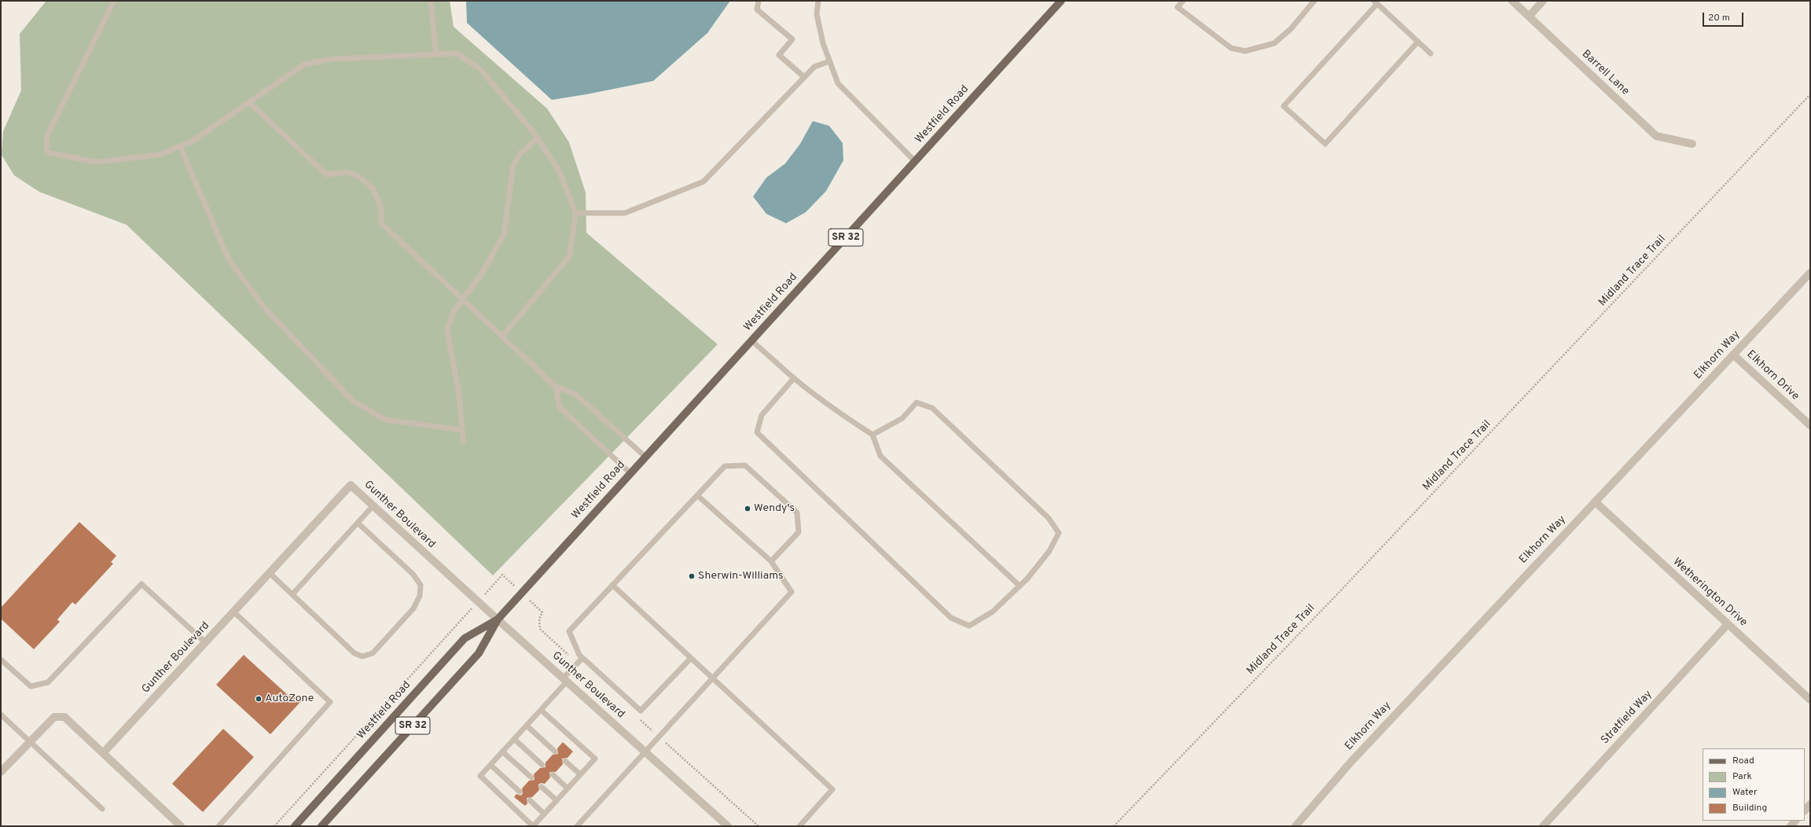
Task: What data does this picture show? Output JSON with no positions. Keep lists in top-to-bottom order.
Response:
{
  "streets": {
    "main road": ["Westfield Road", "SR 32"],
    "street": [
      "Barrell Lane",
      "Elkhorn Way",
      "Elkhorn Drive",
      "Gunther Boulevard",
      "Wetherington Drive",
      "Stratfield Way"
    ],
    "path": ["Midland Trace Trail"]
  },
  "crossings": [
    ["Westfield Road", "Gunther Boulevard"],
    ["Elkhorn Way", "Elkhorn Drive"],
    ["Elkhorn Way", "Wetherington Drive"],
    ["Wetherington Drive", "Stratfield Way"]
  ],
  "places": ["Wendy's", "Sherwin-Williams", "AutoZone"],
  "legend": [
    "Road",
    "Park",
    "Water",
    "Building"
  ],
  "scale_bar": "20 m"
}
